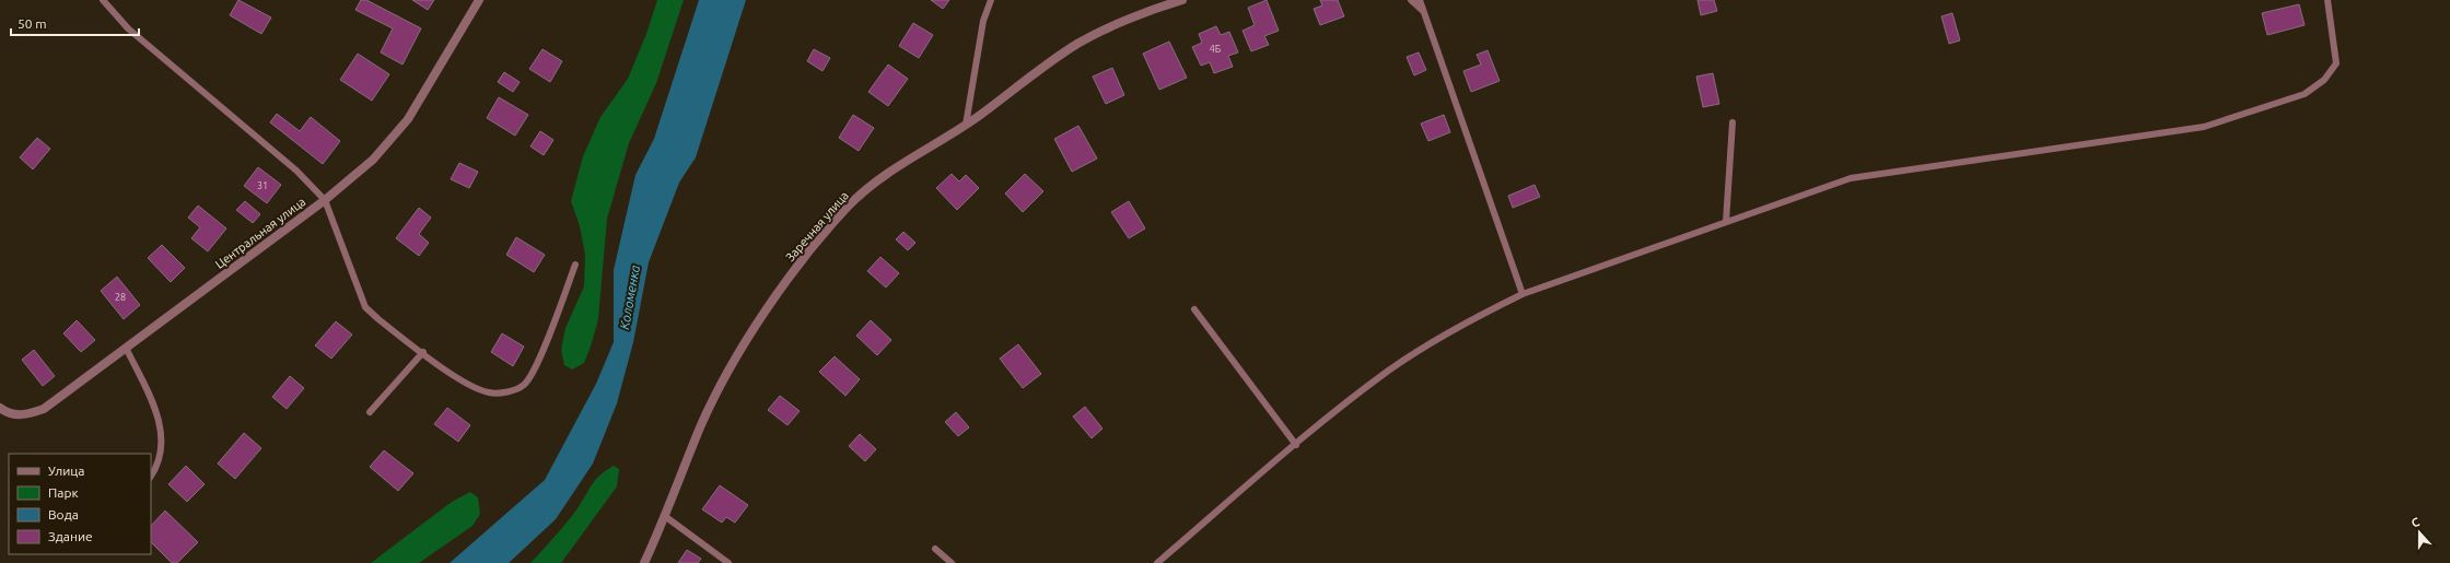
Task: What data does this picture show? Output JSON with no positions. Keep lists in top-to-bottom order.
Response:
{
  "streets": {
    "street": ["Заречная улица", "Центральная улица"]
  },
  "water": ["Коломенка"],
  "house_numbers": ["4Б", "31", "28"],
  "legend": [
    "Улица",
    "Парк",
    "Вода",
    "Здание"
  ],
  "scale_bar": "50 m",
  "north": "top"
}
